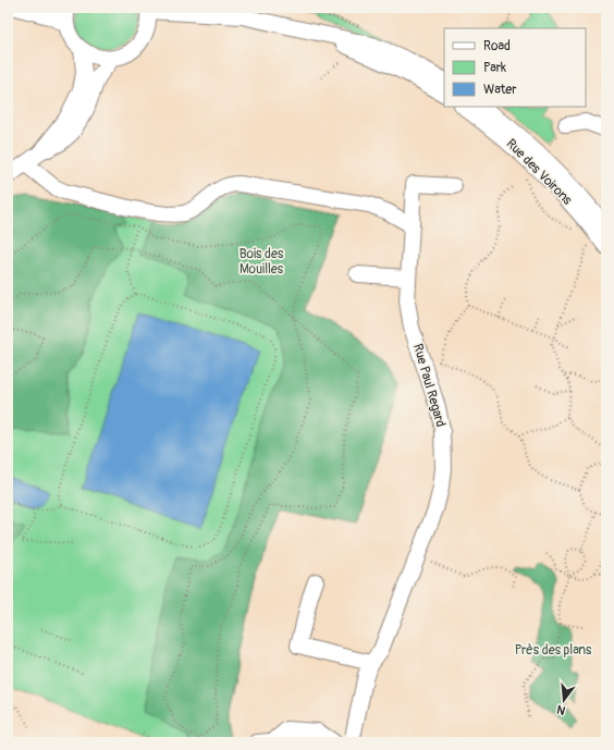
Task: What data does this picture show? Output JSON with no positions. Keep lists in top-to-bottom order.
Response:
{
  "streets": {
    "street": ["Rue des Voirons", "Rue Paul Regard"]
  },
  "parks": ["Bois des Mouilles", "Près des plans"],
  "legend": ["Road", "Park", "Water"],
  "north": "bottom"
}
